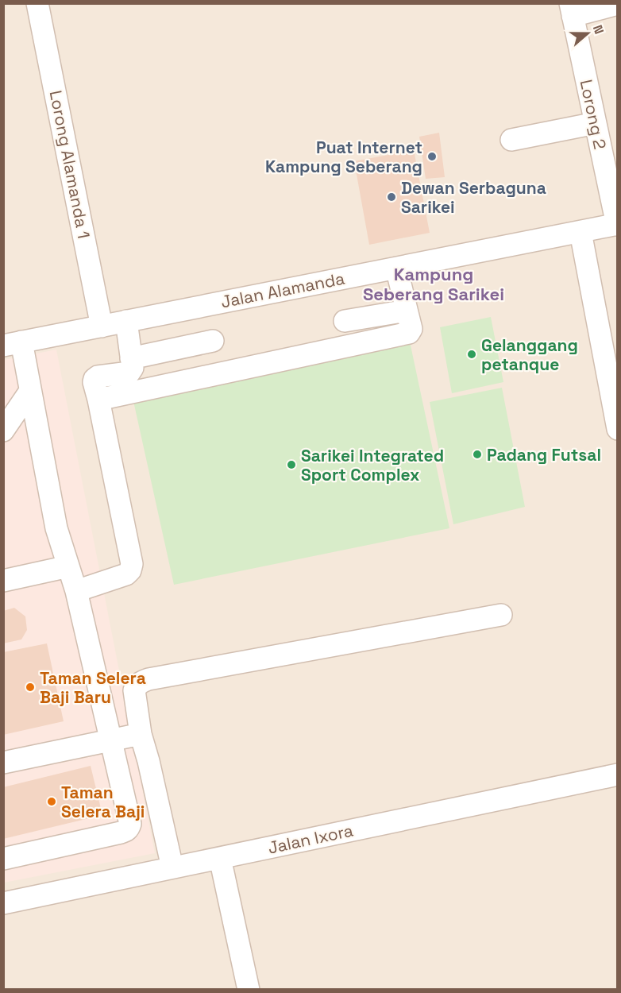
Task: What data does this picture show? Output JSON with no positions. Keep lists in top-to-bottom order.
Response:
{
  "streets": {
    "street": [
      "Lorong 2",
      "Lorong Alamanda 1",
      "Jalan Alamanda",
      "Jalan Ixora"
    ]
  },
  "crossings": [
    ["Lorong 2", "Jalan Alamanda"],
    ["Lorong Alamanda 1", "Jalan Alamanda"]
  ],
  "districts": ["Kampung Seberang Sarikei"],
  "places": [
    "Puat Internet Kampung Seberang",
    "Dewan Serbaguna Sarikei",
    "Gelanggang petanque",
    "Padang Futsal",
    "Sarikei Integrated Sport Complex",
    "Taman Selera Baji Baru",
    "Taman Selera Baji"
  ],
  "north": "right"
}
